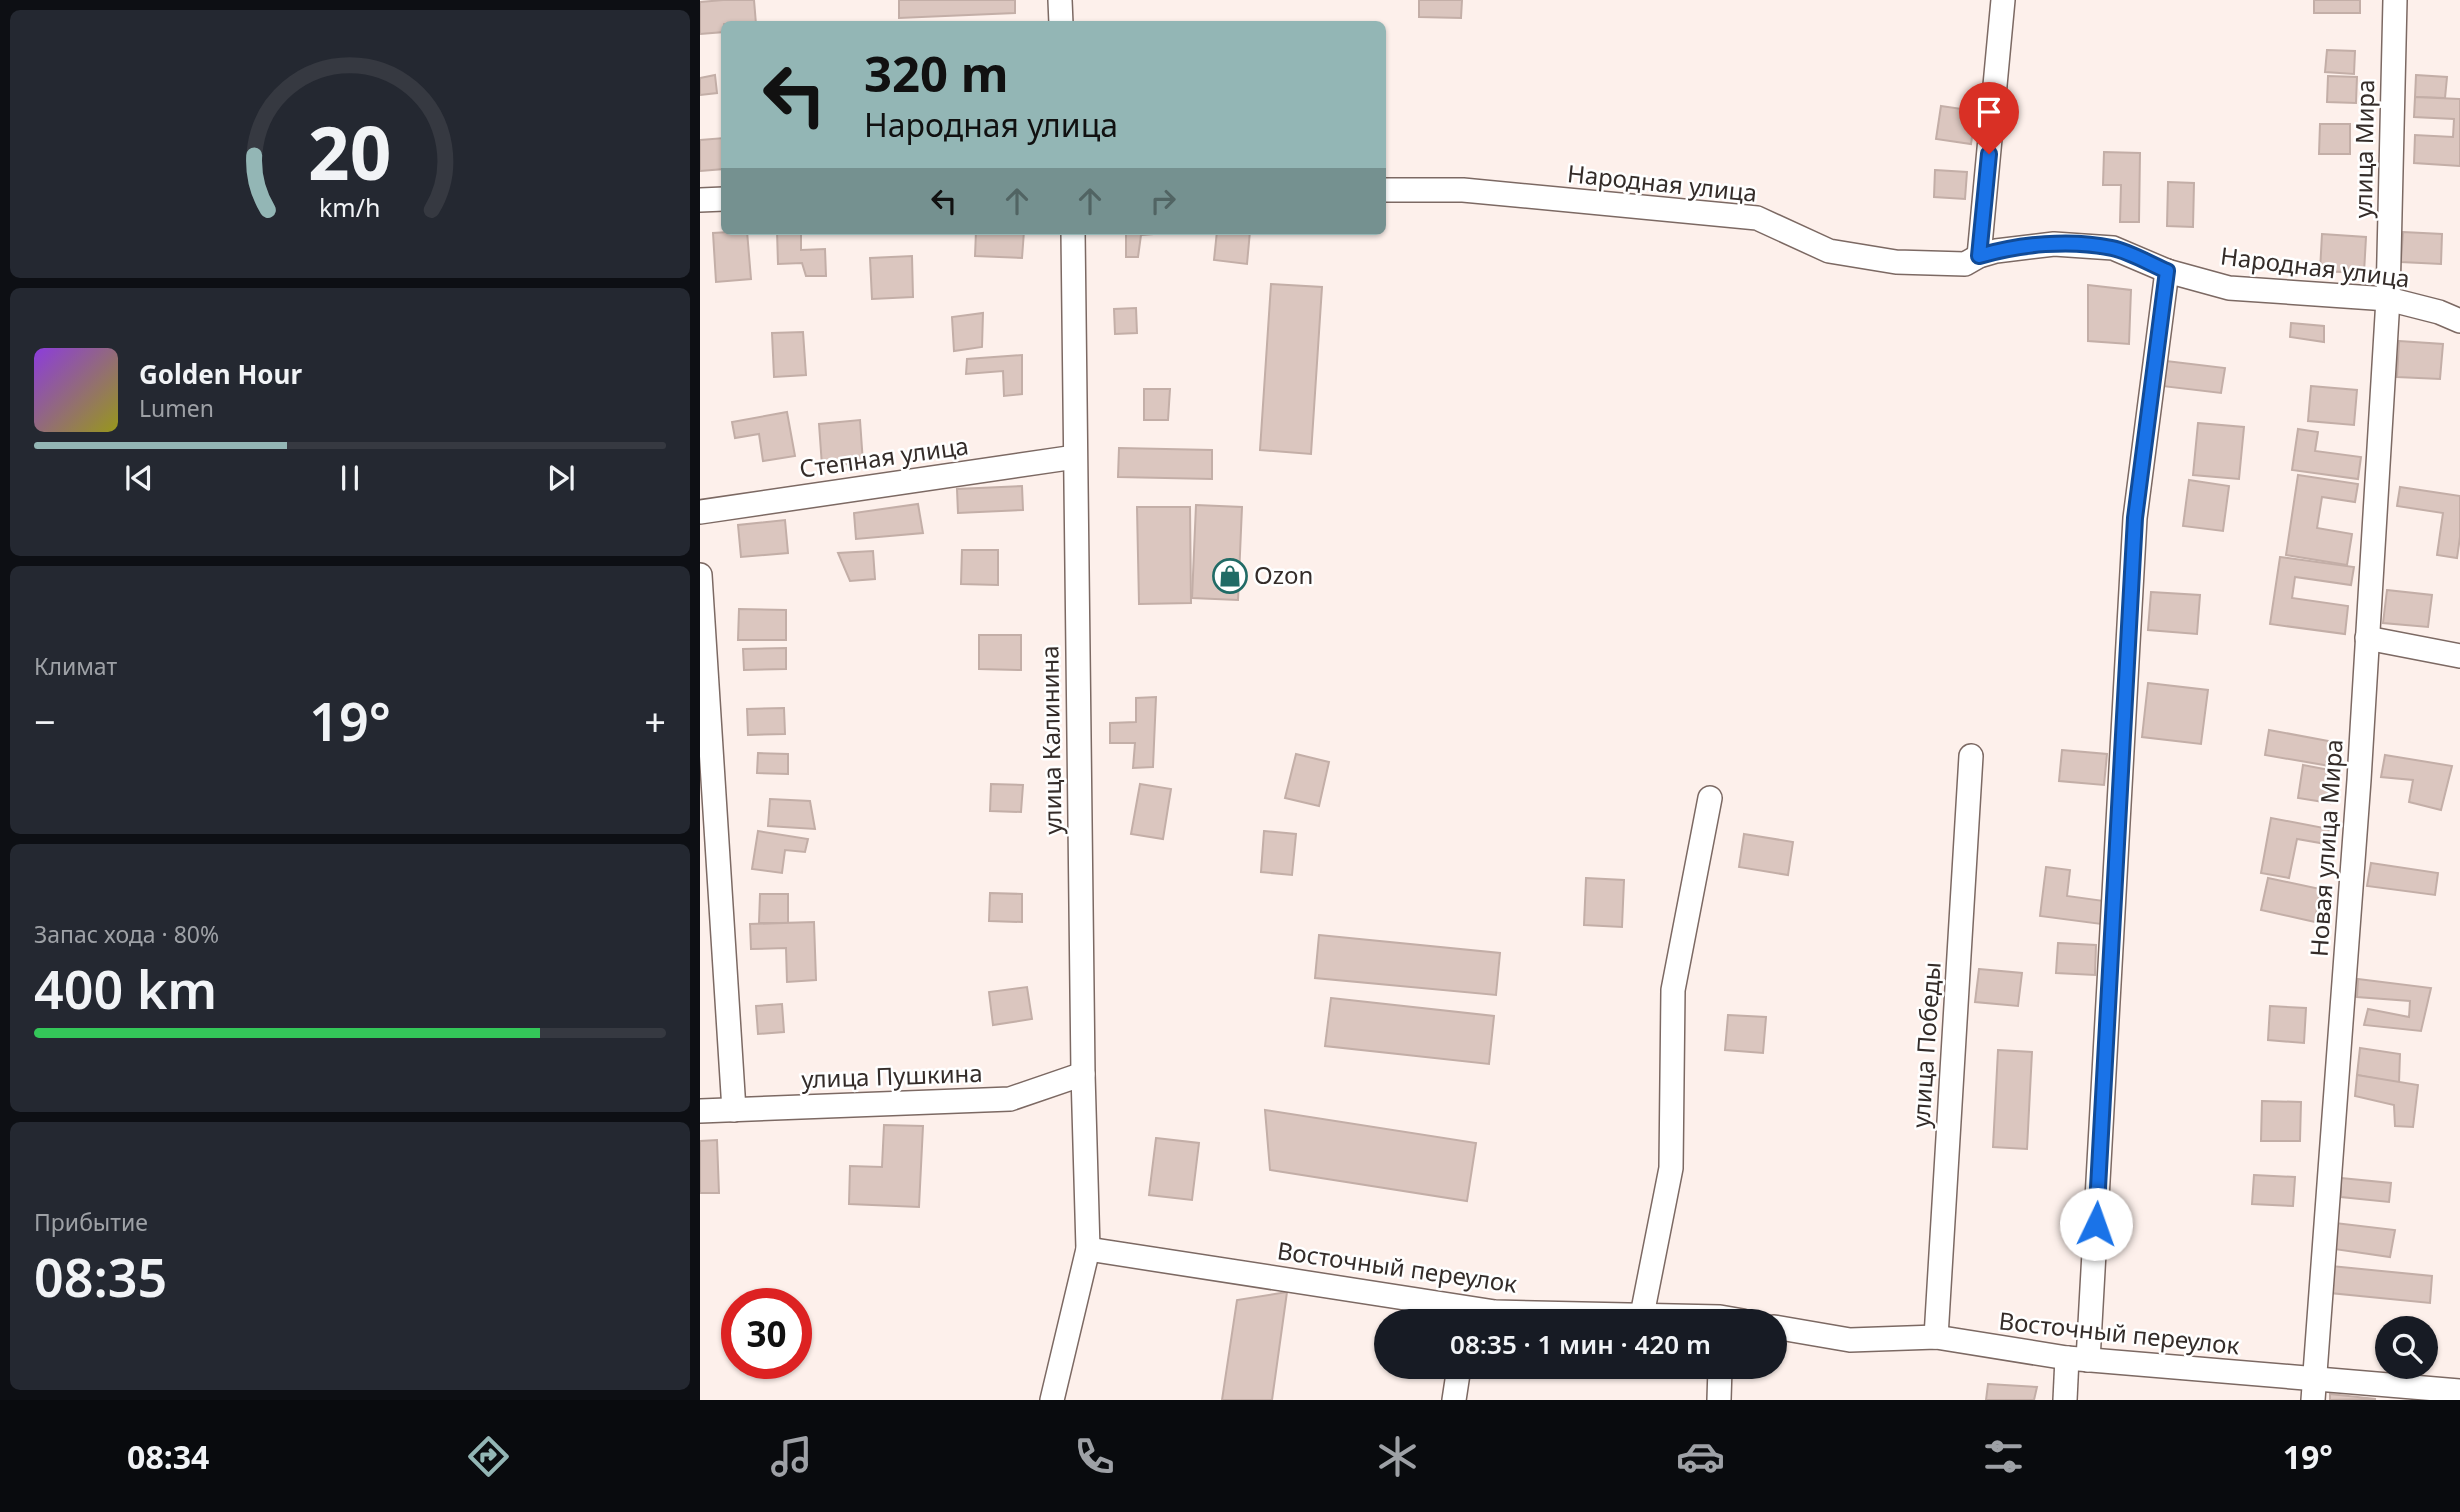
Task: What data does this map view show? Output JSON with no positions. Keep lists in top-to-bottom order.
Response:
{
  "streets": {
    "street": [
      "улица Мира",
      "Народная улица",
      "Степная улица",
      "улица Калинина",
      "Новая улица Мира",
      "улица Победы",
      "улица Пушкина",
      "Восточный переулок"
    ]
  },
  "crossings": [
    ["улица Мира", "Народная улица"],
    ["улица Мира", "Новая улица Мира"],
    ["Народная улица", "Новая улица Мира"],
    ["Степная улица", "улица Калинина"],
    ["улица Калинина", "улица Пушкина"],
    ["улица Калинина", "Восточный переулок"],
    ["Новая улица Мира", "Восточный переулок"],
    ["улица Победы", "Восточный переулок"]
  ],
  "places": {
    "shop": ["Ozon"]
  },
  "page": {
    "turn": ["320 m", "Народная улица"],
    "song": ["Golden Hour", "Lumen"],
    "tile": [
      "Климат",
      ["Запас хода · 80%", "400 km"],
      ["Прибытие", "08:35"]
    ],
    "heat": ["−", "19°", "+"],
    "limit": "30",
    "trip": "08:35 · 1 мин · 420 m",
    "tabs": ["08:34", "19°"],
    "gauge": ["20", "km/h"]
  }
}
